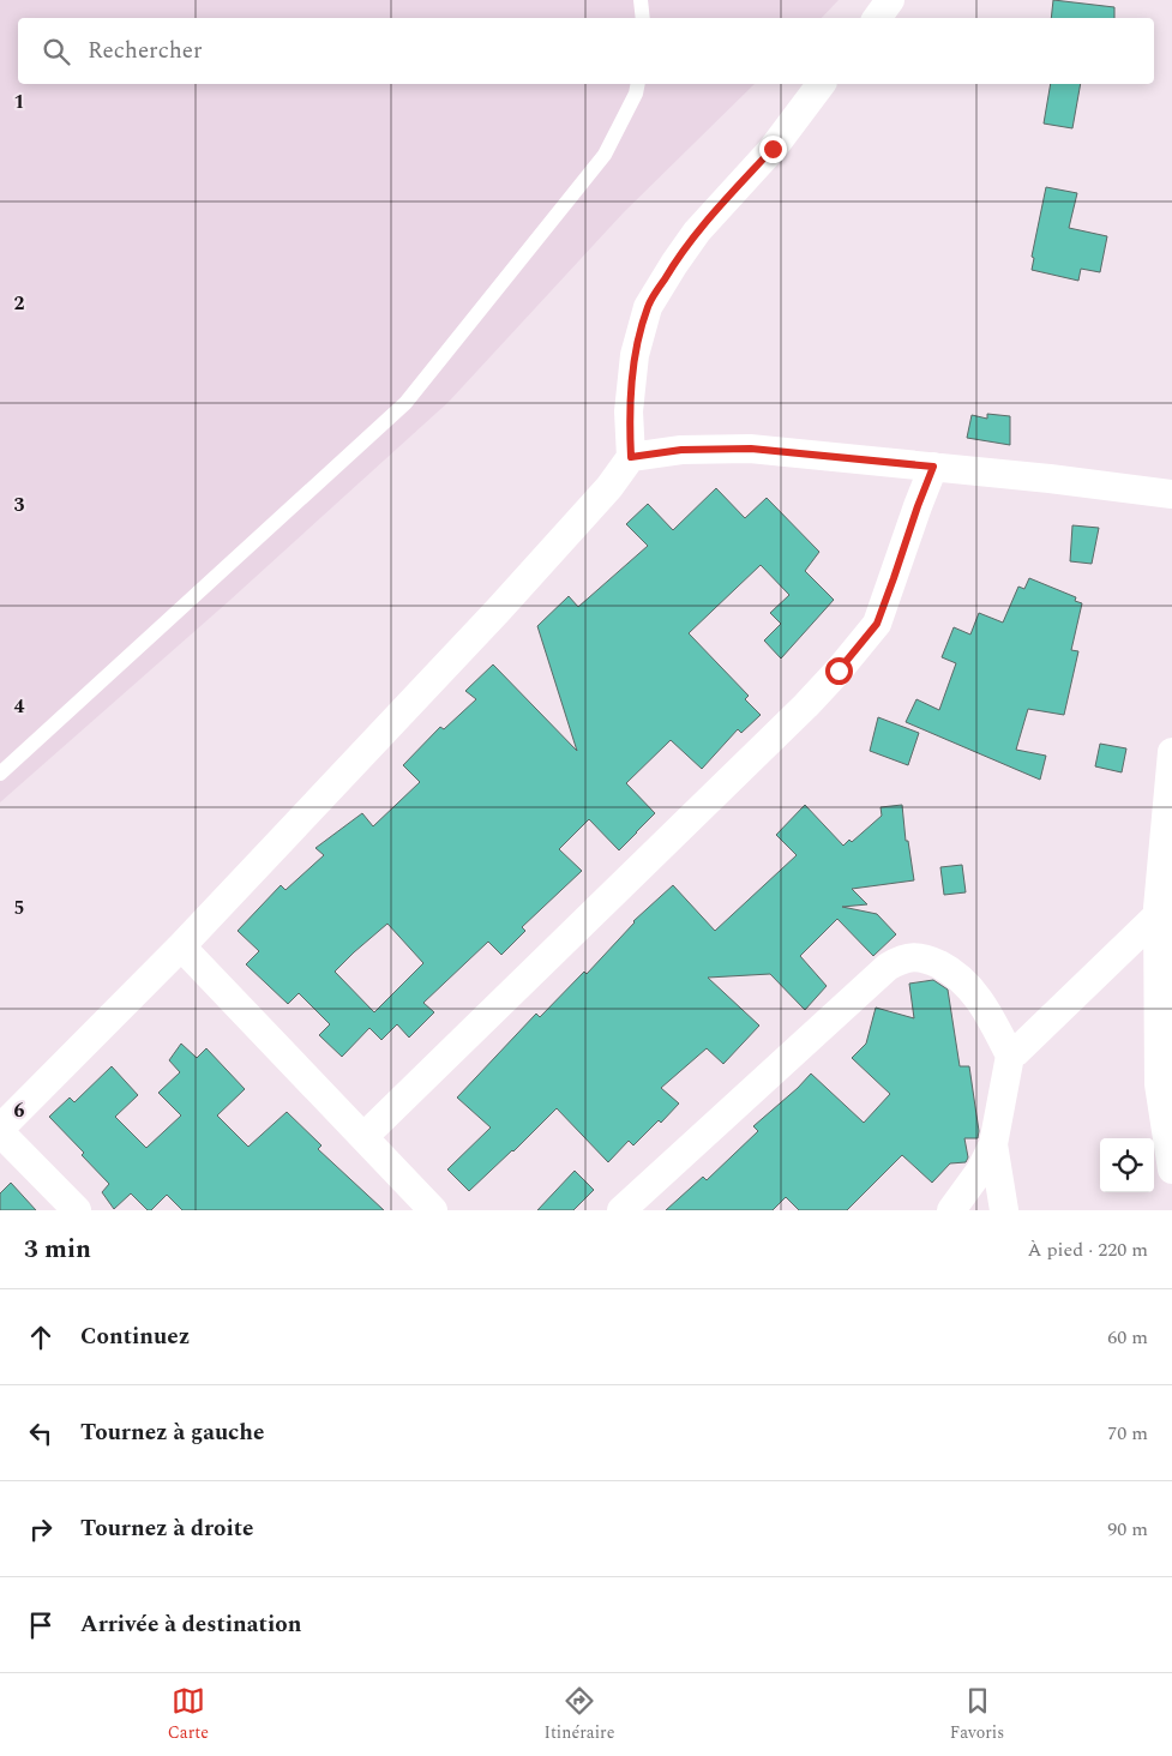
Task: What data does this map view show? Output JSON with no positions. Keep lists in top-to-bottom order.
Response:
{
  "page": {
    "search": "Rechercher",
    "heading": ["3 min", "À pied · 220 m"],
    "list": [
      ["Continuez", "60 m"],
      ["Tournez à gauche", "70 m"],
      ["Tournez à droite", "90 m"],
      "Arrivée à destination"
    ],
    "nav": ["Carte", "Itinéraire", "Favoris"]
  },
  "grid": {
    "rows": [
      "1",
      "2",
      "3",
      "4",
      "5",
      "6"
    ]
  }
}
